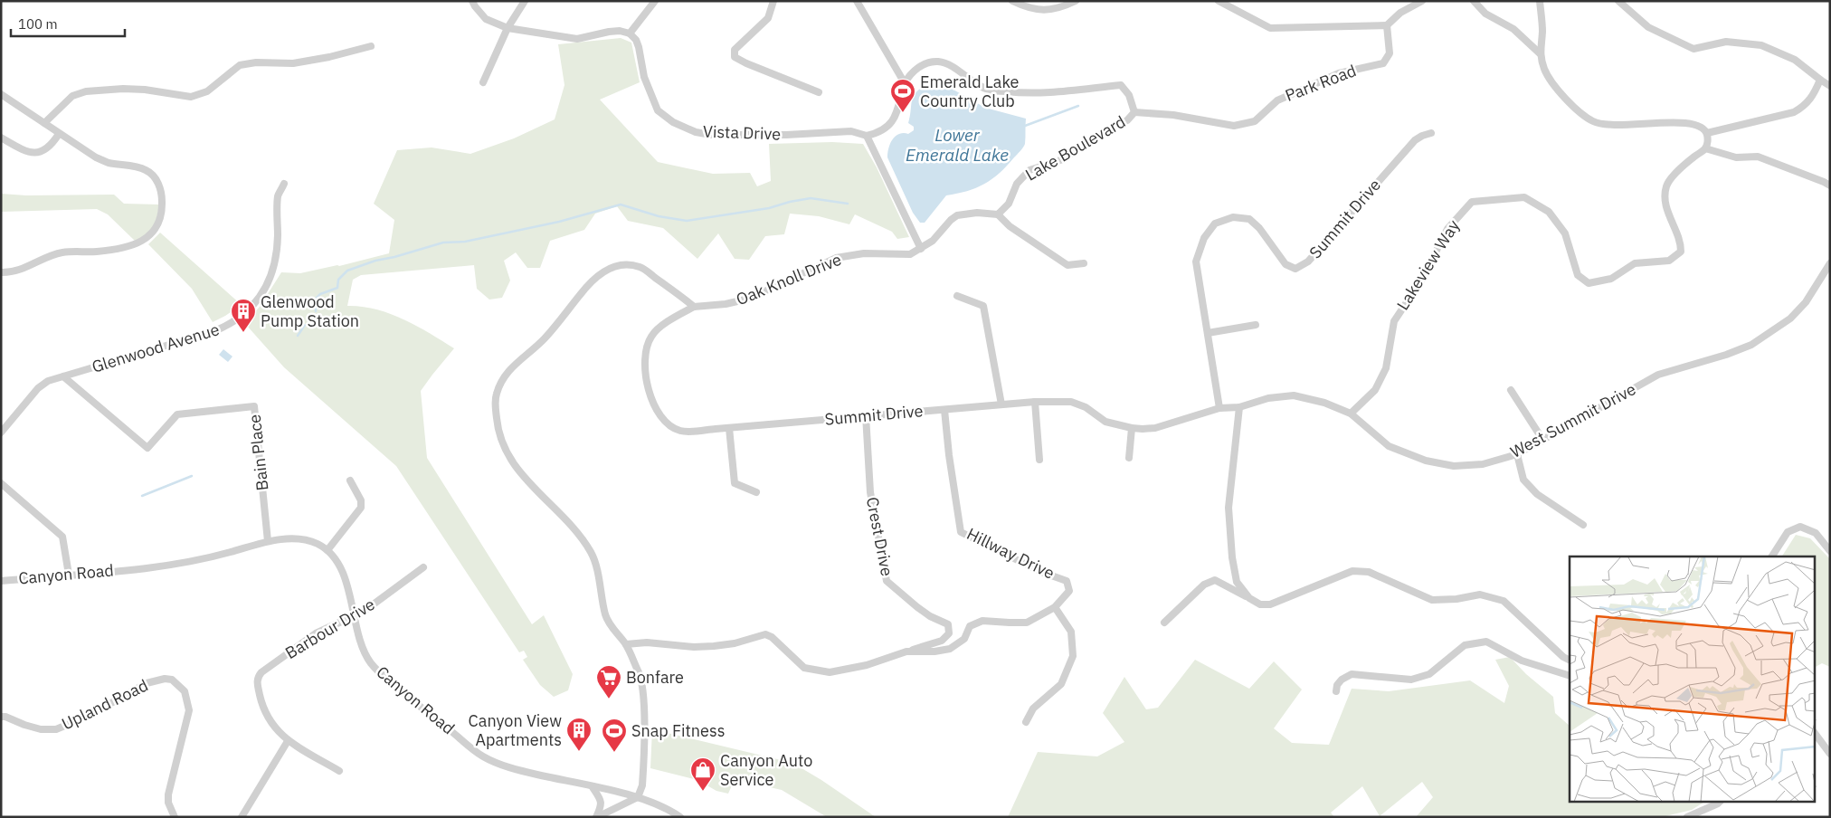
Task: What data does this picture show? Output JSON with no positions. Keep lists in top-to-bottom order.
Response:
{
  "streets": {
    "street": [
      "Park Road",
      "Vista Drive",
      "Lake Boulevard",
      "Summit Drive",
      "Lakeview Way",
      "Oak Knoll Drive",
      "Glenwood Avenue",
      "West Summit Drive",
      "Bain Place",
      "Crest Drive",
      "Hillway Drive",
      "Canyon Road",
      "Barbour Drive",
      "Upland Road"
    ]
  },
  "crossings": [
    ["Park Road", "Lake Boulevard"],
    ["Summit Drive", "Oak Knoll Drive"],
    ["Summit Drive", "West Summit Drive"],
    ["Summit Drive", "Crest Drive"],
    ["Summit Drive", "Hillway Drive"],
    ["Lakeview Way", "West Summit Drive"],
    ["Glenwood Avenue", "Bain Place"],
    ["Bain Place", "Canyon Road"],
    ["Canyon Road", "Barbour Drive"]
  ],
  "water": ["Lower Emerald Lake"],
  "places": {
    "sports": ["Emerald Lake Country Club", "Snap Fitness"],
    "building": ["Glenwood Pump Station", "Canyon View Apartments"],
    "supermarket": ["Bonfare"],
    "shop": ["Canyon Auto Service"]
  },
  "scale_bar": "100 m"
}
